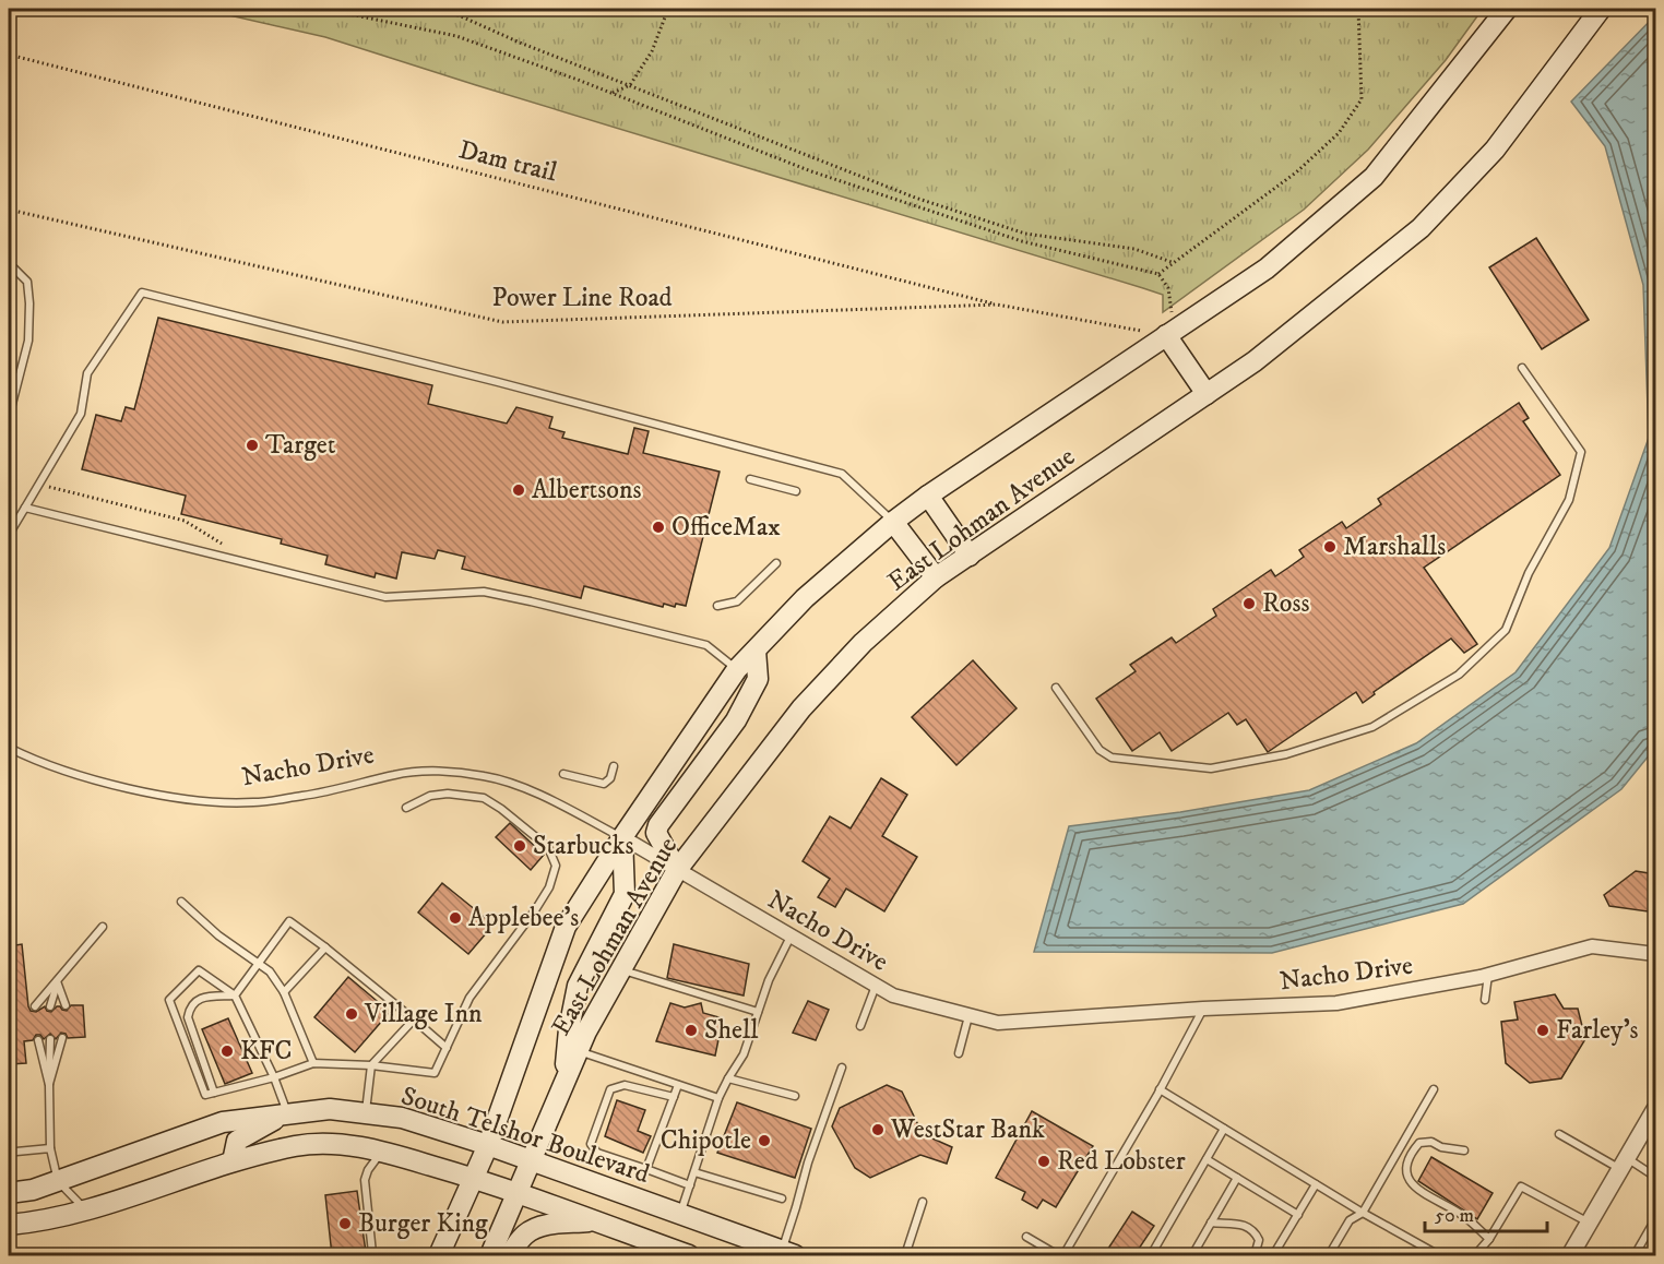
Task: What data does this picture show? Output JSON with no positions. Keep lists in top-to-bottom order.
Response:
{
  "streets": {
    "main road": ["East Lohman Avenue", "South Telshor Boulevard"],
    "street": ["Nacho Drive"],
    "path": ["Dam trail", "Power Line Road"]
  },
  "crossings": [
    ["Dam trail", "Power Line Road"],
    ["Power Line Road", "East Lohman Avenue"],
    ["East Lohman Avenue", "Nacho Drive"],
    ["East Lohman Avenue", "South Telshor Boulevard"]
  ],
  "places": [
    "Target",
    "Albertsons",
    "OfficeMax",
    "Marshalls",
    "Ross",
    "Starbucks",
    "Applebee's",
    "Village Inn",
    "Shell",
    "Farley's",
    "KFC",
    "WestStar Bank",
    "Chipotle",
    "Red Lobster",
    "Burger King"
  ],
  "scale_bar": "50 m"
}
